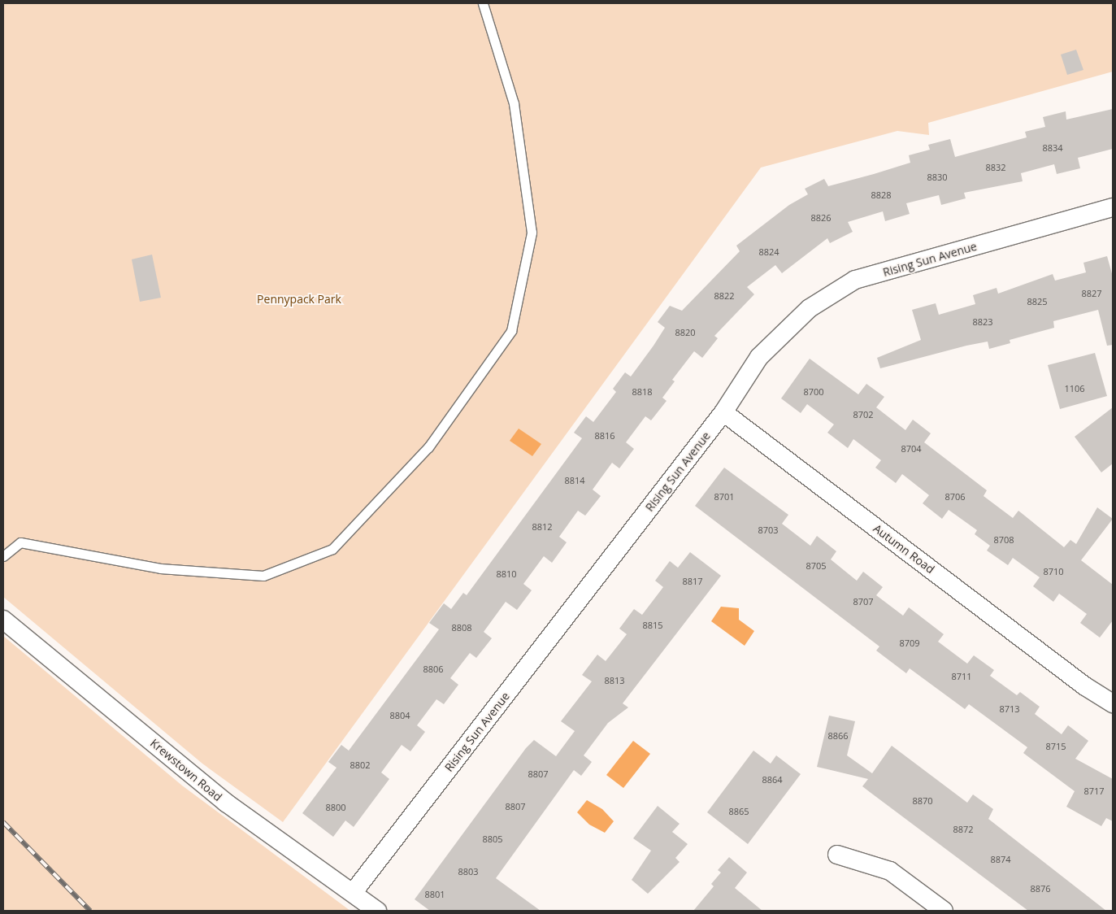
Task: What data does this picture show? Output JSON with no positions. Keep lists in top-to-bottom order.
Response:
{
  "streets": {
    "street": ["Rising Sun Avenue", "Autumn Road", "Krewstown Road"]
  },
  "crossings": [
    ["Rising Sun Avenue", "Autumn Road"],
    ["Rising Sun Avenue", "Krewstown Road"]
  ],
  "parks": ["Pennypack Park"],
  "house_numbers": [
    "8834",
    "8832",
    "8830",
    "8828",
    "8826",
    "8824",
    "8827",
    "8822",
    "8825",
    "8823",
    "8820",
    "1106",
    "8818",
    "8700",
    "8702",
    "8816",
    "8704",
    "8814",
    "8701",
    "8706",
    "8812",
    "8703",
    "8708",
    "8705",
    "8710",
    "8810",
    "8817",
    "8707",
    "8815",
    "8808",
    "8709",
    "8806",
    "8711",
    "8813",
    "8713",
    "8804",
    "8866",
    "8715",
    "8802",
    "8807",
    "8864",
    "8717",
    "8870",
    "8807",
    "8800",
    "8865",
    "8872",
    "8805",
    "8874",
    "8803",
    "8876",
    "8801"
  ]
}
